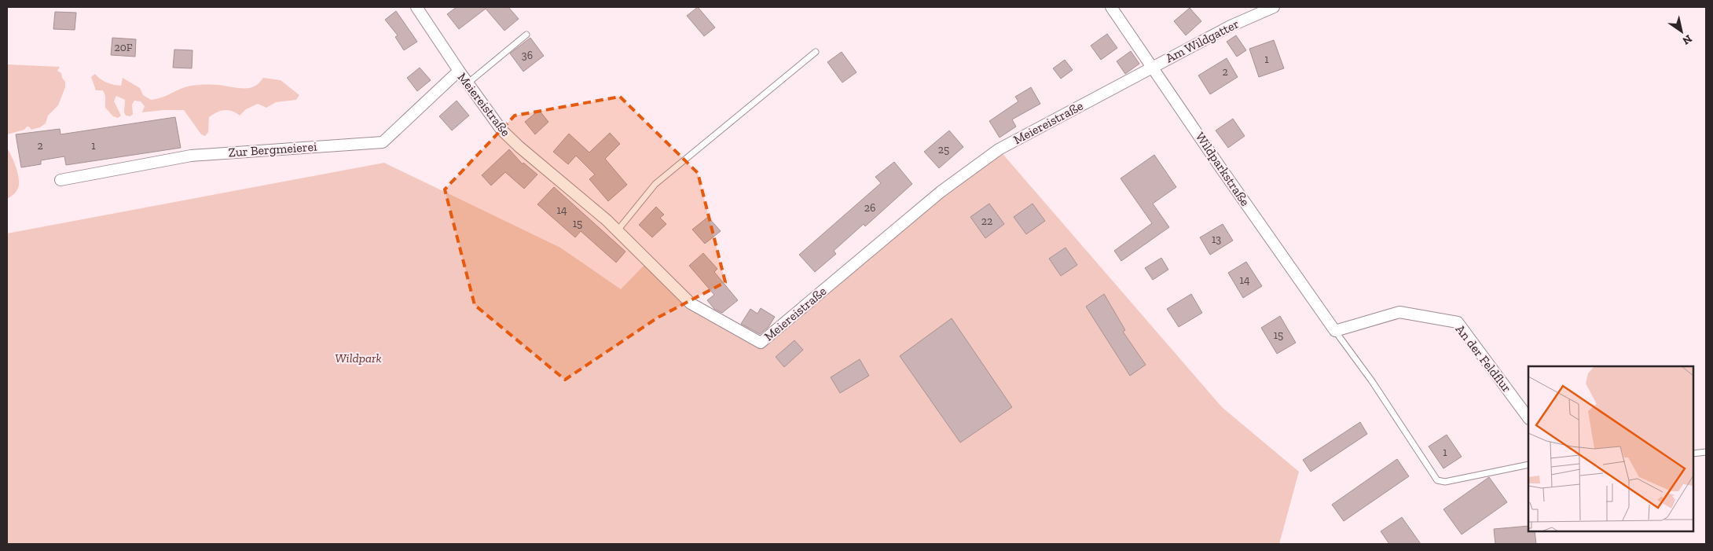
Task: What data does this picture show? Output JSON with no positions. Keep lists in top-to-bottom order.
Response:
{
  "streets": {
    "street": [
      "Am Wildgatter",
      "Meiereistraße",
      "Zur Bergmeierei",
      "Wildparkstraße",
      "An der Feldflur"
    ]
  },
  "crossings": [
    ["Am Wildgatter", "Meiereistraße"],
    ["Am Wildgatter", "Wildparkstraße"],
    ["Meiereistraße", "Zur Bergmeierei"],
    ["Meiereistraße", "Wildparkstraße"],
    ["Wildparkstraße", "An der Feldflur"]
  ],
  "parks": ["Wildpark"],
  "house_numbers": [
    "20F",
    "36",
    "1",
    "2",
    "2",
    "1",
    "25",
    "26",
    "14",
    "22",
    "15",
    "13",
    "14",
    "15",
    "1"
  ],
  "north": "bottom right"
}
